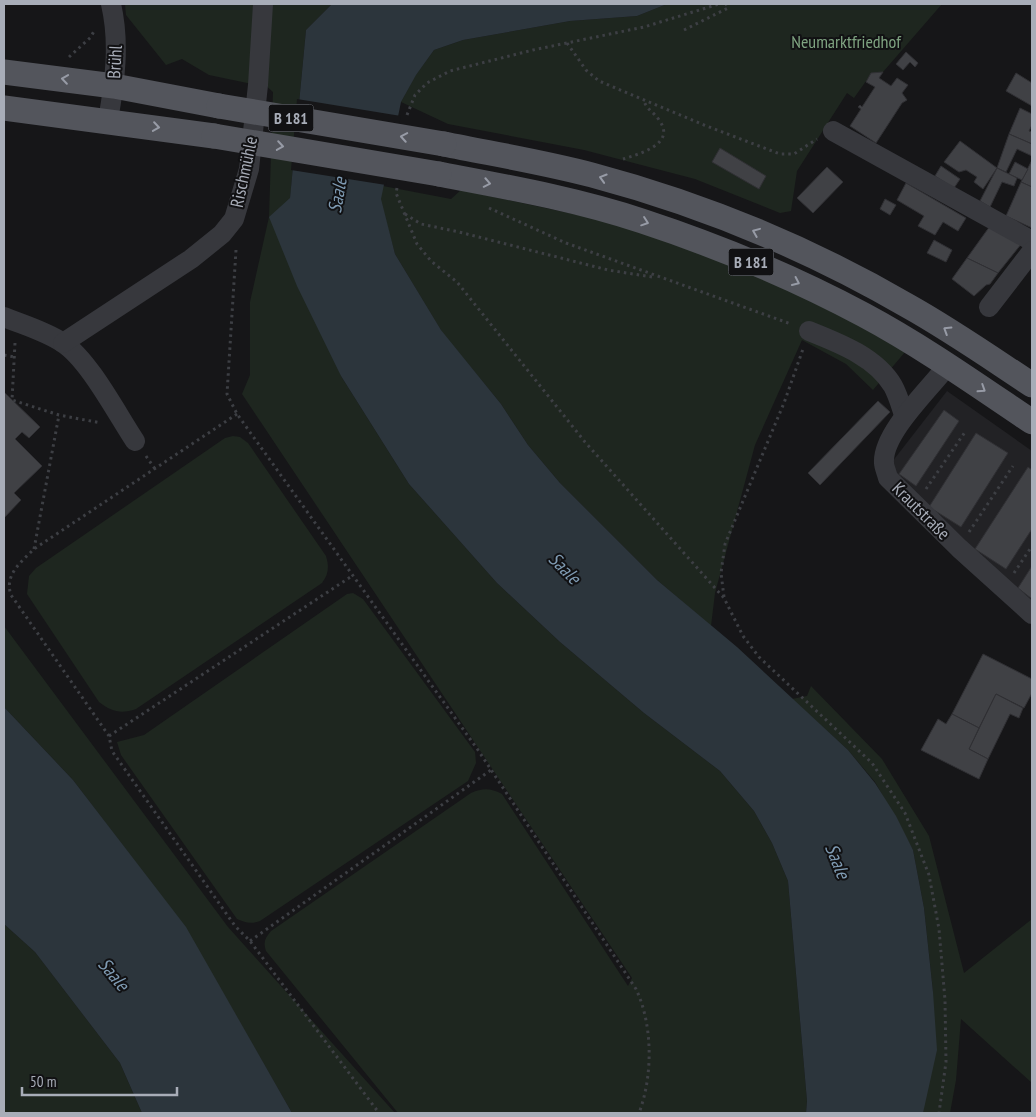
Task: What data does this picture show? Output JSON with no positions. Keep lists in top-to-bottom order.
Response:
{
  "streets": {
    "main road": ["B 181"],
    "street": ["Brühl", "Rischmühle", "Krautstraße"]
  },
  "crossings": [
    ["Brühl", "B 181"],
    ["B 181", "Krautstraße"]
  ],
  "water": ["Saale"],
  "parks": ["Neumarktfriedhof"],
  "scale_bar": "50 m"
}
